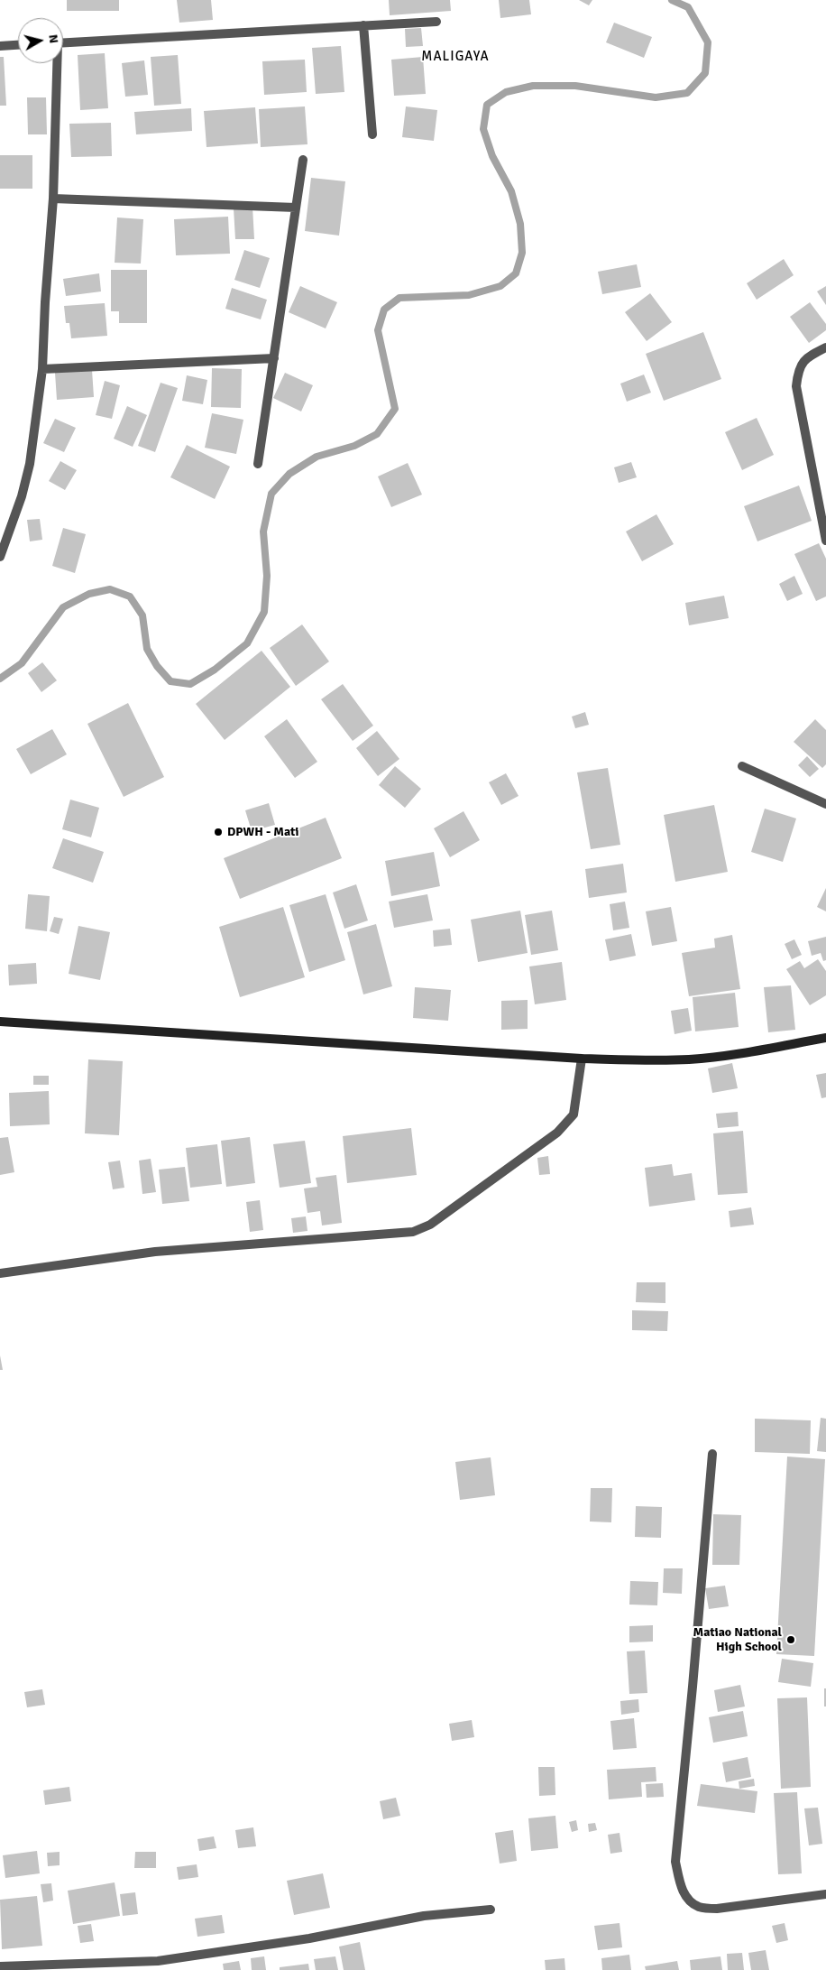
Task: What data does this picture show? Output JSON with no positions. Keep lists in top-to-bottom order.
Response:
{
  "districts": ["MALIGAYA"],
  "places": ["DPWH - Mati", "Matiao National High School"],
  "north": "right"
}
